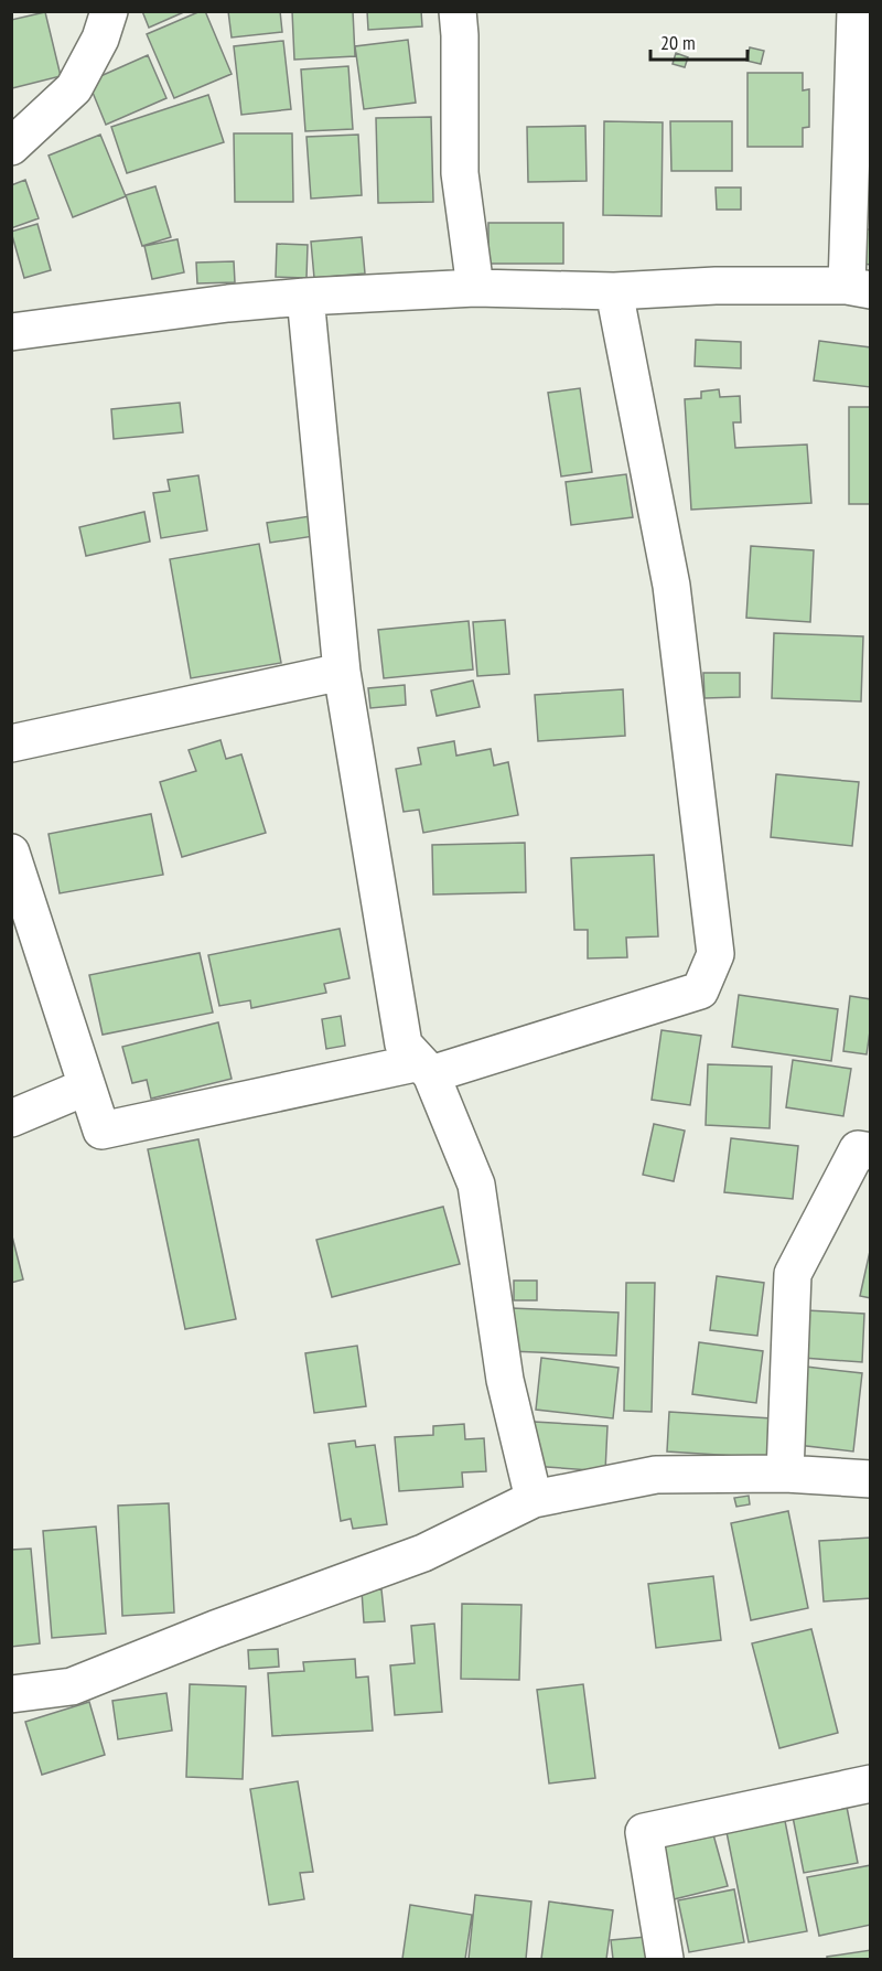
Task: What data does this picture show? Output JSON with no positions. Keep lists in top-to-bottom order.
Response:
{
  "scale_bar": "20 m"
}
